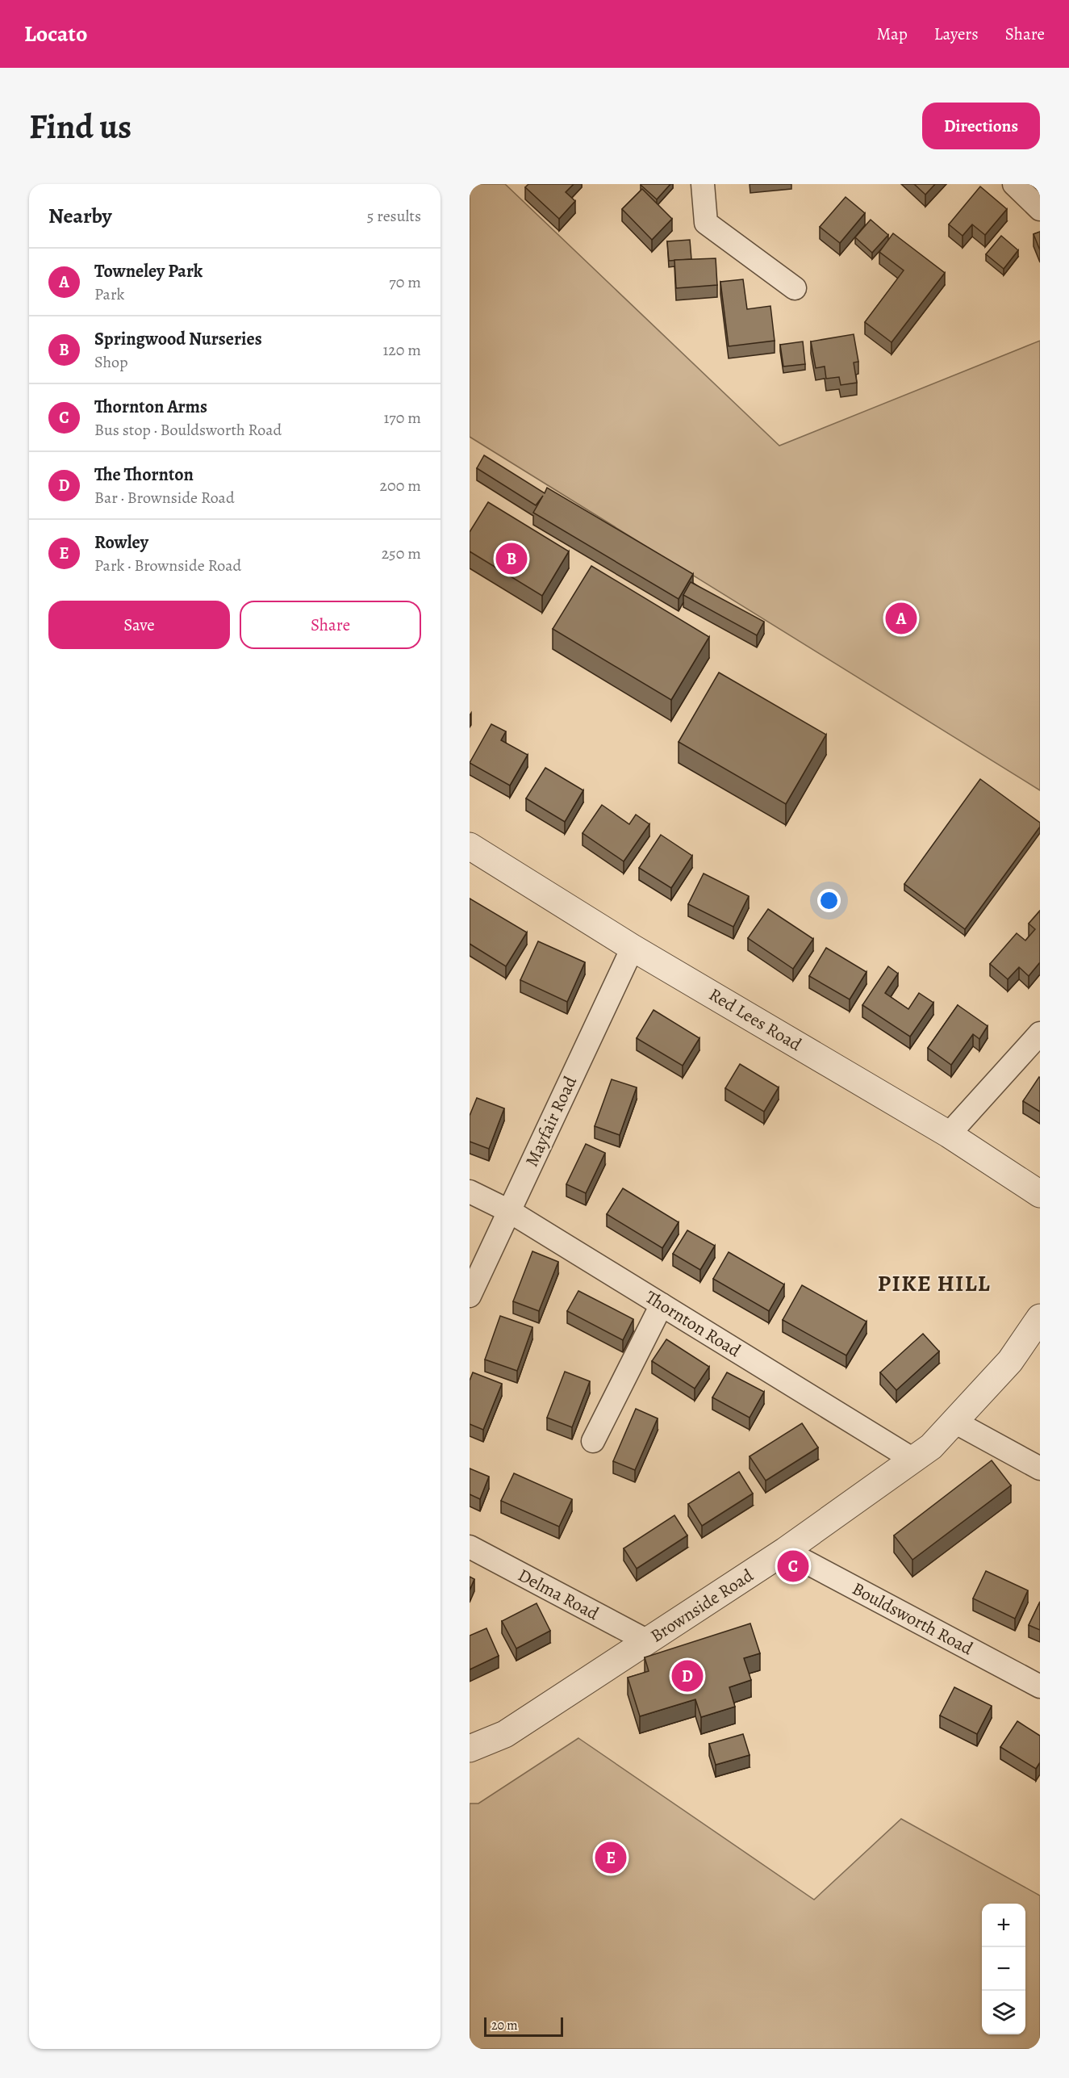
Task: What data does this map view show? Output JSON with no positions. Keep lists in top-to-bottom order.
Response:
{
  "streets": {
    "street": [
      "Red Lees Road",
      "Mayfair Road",
      "Thornton Road",
      "Delma Road",
      "Brownside Road",
      "Bouldsworth Road"
    ]
  },
  "crossings": [
    ["Red Lees Road", "Mayfair Road"],
    ["Mayfair Road", "Thornton Road"],
    ["Thornton Road", "Brownside Road"],
    ["Delma Road", "Brownside Road"],
    ["Brownside Road", "Bouldsworth Road"]
  ],
  "districts": ["PIKE HILL"],
  "scale_bar": "20 m",
  "page": {
    "header": "Locato",
    "nav": ["Map", "Layers", "Share"],
    "buttons": [
      "Directions",
      ["Save", "Share"]
    ],
    "title": "Find us",
    "heading": ["Nearby", "5 results"],
    "list": [
      {
        "mark": "A",
        "name": "Towneley Park",
        "note": "Park",
        "value": "70 m"
      },
      {
        "mark": "B",
        "name": "Springwood Nurseries",
        "note": "Shop",
        "value": "120 m"
      },
      {
        "mark": "C",
        "name": "Thornton Arms",
        "note": "Bus stop · Bouldsworth Road",
        "value": "170 m"
      },
      {
        "mark": "D",
        "name": "The Thornton",
        "note": "Bar · Brownside Road",
        "value": "200 m"
      },
      {
        "mark": "E",
        "name": "Rowley",
        "note": "Park · Brownside Road",
        "value": "250 m"
      }
    ],
    "pins": [
      "B",
      "A",
      "C",
      "D",
      "E"
    ],
    "map_buttons": ["+", "−"],
    "scale": "20 m"
  }
}
